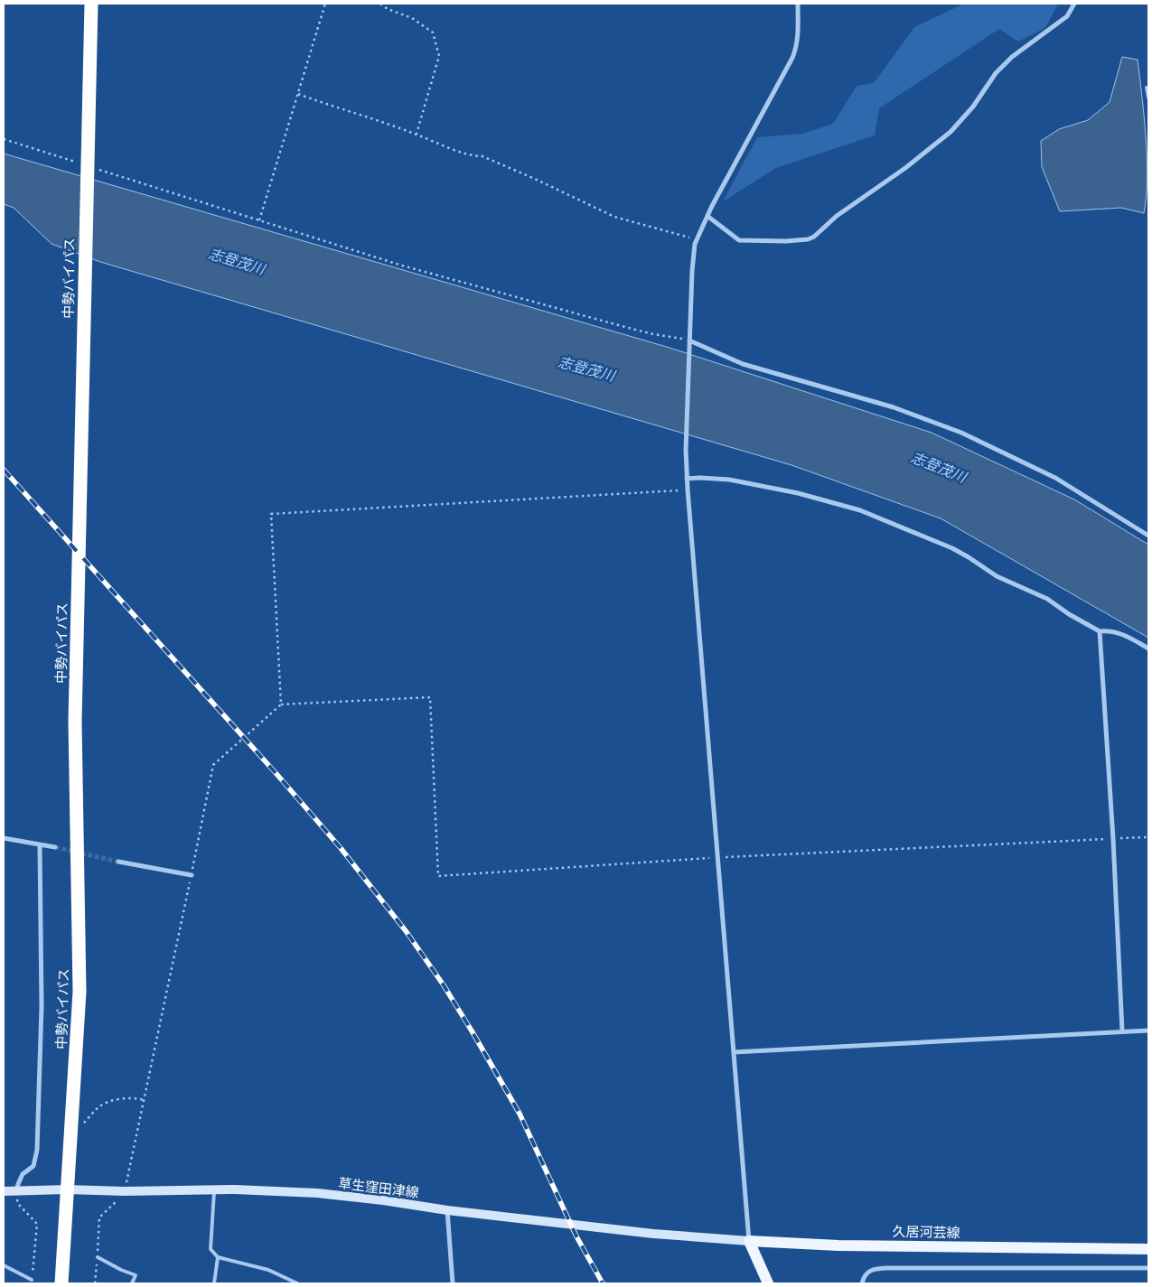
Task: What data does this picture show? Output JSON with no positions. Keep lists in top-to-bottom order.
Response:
{
  "streets": {
    "highway": ["中勢バイパス"],
    "main road": ["草生窪田津線", "久居河芸線"]
  },
  "crossings": [
    ["中勢バイパス", "草生窪田津線"],
    ["草生窪田津線", "久居河芸線"]
  ],
  "water": ["志登茂川"]
}
